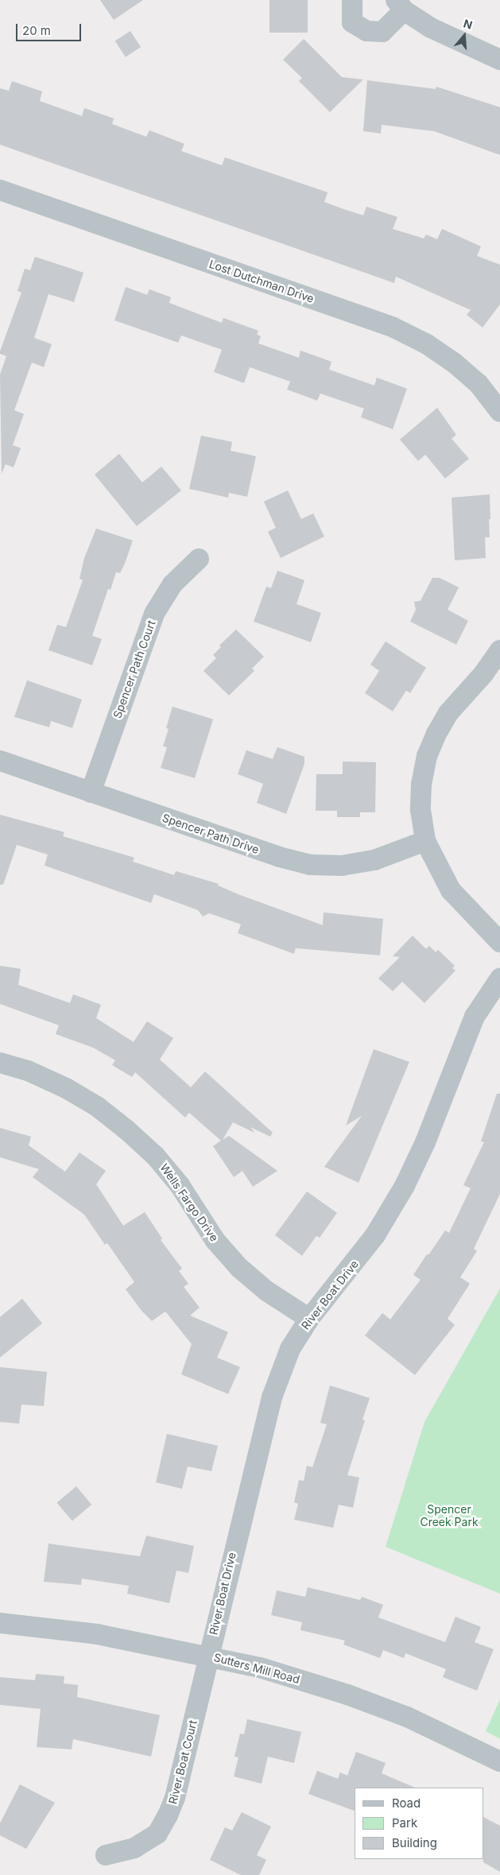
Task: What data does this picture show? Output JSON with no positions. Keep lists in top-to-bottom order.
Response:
{
  "streets": {
    "street": [
      "Lost Dutchman Drive",
      "Spencer Path Court",
      "Spencer Path Drive",
      "Wells Fargo Drive",
      "River Boat Drive",
      "Sutters Mill Road",
      "River Boat Court"
    ]
  },
  "crossings": [
    ["Spencer Path Court", "Spencer Path Drive"],
    ["Wells Fargo Drive", "River Boat Drive"],
    ["River Boat Drive", "Sutters Mill Road"],
    ["River Boat Drive", "River Boat Court"],
    ["Sutters Mill Road", "River Boat Court"]
  ],
  "parks": ["Spencer Creek Park"],
  "legend": ["Road", "Park", "Building"],
  "scale_bar": "20 m",
  "north": "top"
}
